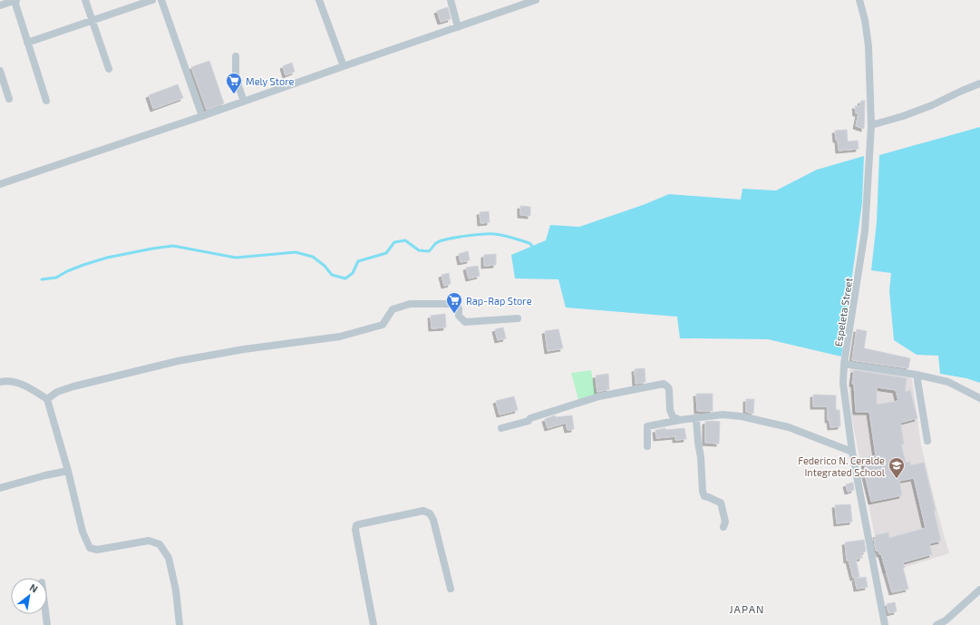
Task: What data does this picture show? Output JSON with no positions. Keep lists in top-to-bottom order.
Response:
{
  "streets": {
    "street": ["Espeleta Street"]
  },
  "districts": ["JAPAN"],
  "places": {
    "supermarket": ["Mely Store", "Rap-Rap Store"],
    "school or university": ["Federico N. Ceralde Integrated School"]
  },
  "north": "top right"
}
